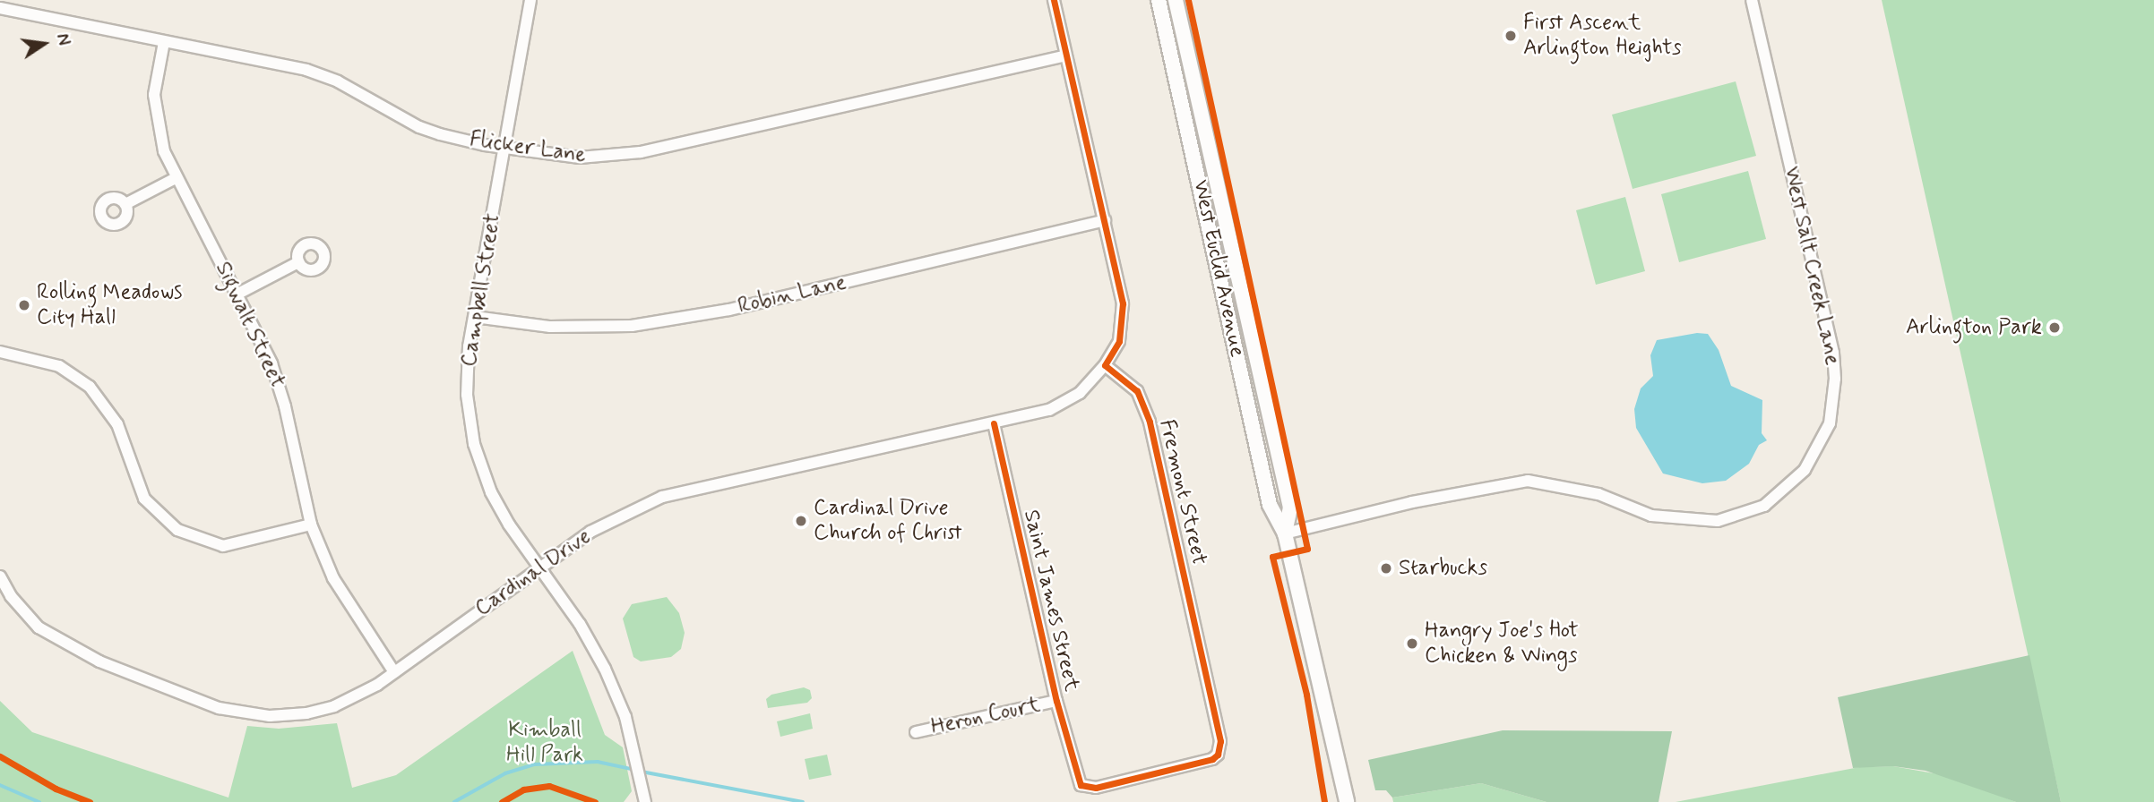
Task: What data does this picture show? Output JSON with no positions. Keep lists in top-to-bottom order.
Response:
{
  "streets": {
    "main road": ["West Euclid Avenue"],
    "street": [
      "Flicker Lane",
      "West Salt Creek Lane",
      "Campbell Street",
      "Robin Lane",
      "Sigwalt Street",
      "Fremont Street",
      "Cardinal Drive",
      "Saint James Street",
      "Heron Court"
    ]
  },
  "crossings": [
    ["Flicker Lane", "Campbell Street"],
    ["Flicker Lane", "Sigwalt Street"],
    ["West Salt Creek Lane", "West Euclid Avenue"],
    ["Campbell Street", "Robin Lane"],
    ["Campbell Street", "Cardinal Drive"],
    ["Sigwalt Street", "Cardinal Drive"],
    ["Fremont Street", "Cardinal Drive"],
    ["Fremont Street", "Saint James Street"],
    ["Cardinal Drive", "Saint James Street"],
    ["Saint James Street", "Heron Court"]
  ],
  "parks": ["Kimball Hill Park"],
  "places": [
    "First Ascent Arlington Heights",
    "Rolling Meadows City Hall",
    "Arlington Park",
    "Cardinal Drive Church of Christ",
    "Starbucks",
    "Hangry Joe's Hot Chicken & Wings"
  ],
  "north": "right"
}
